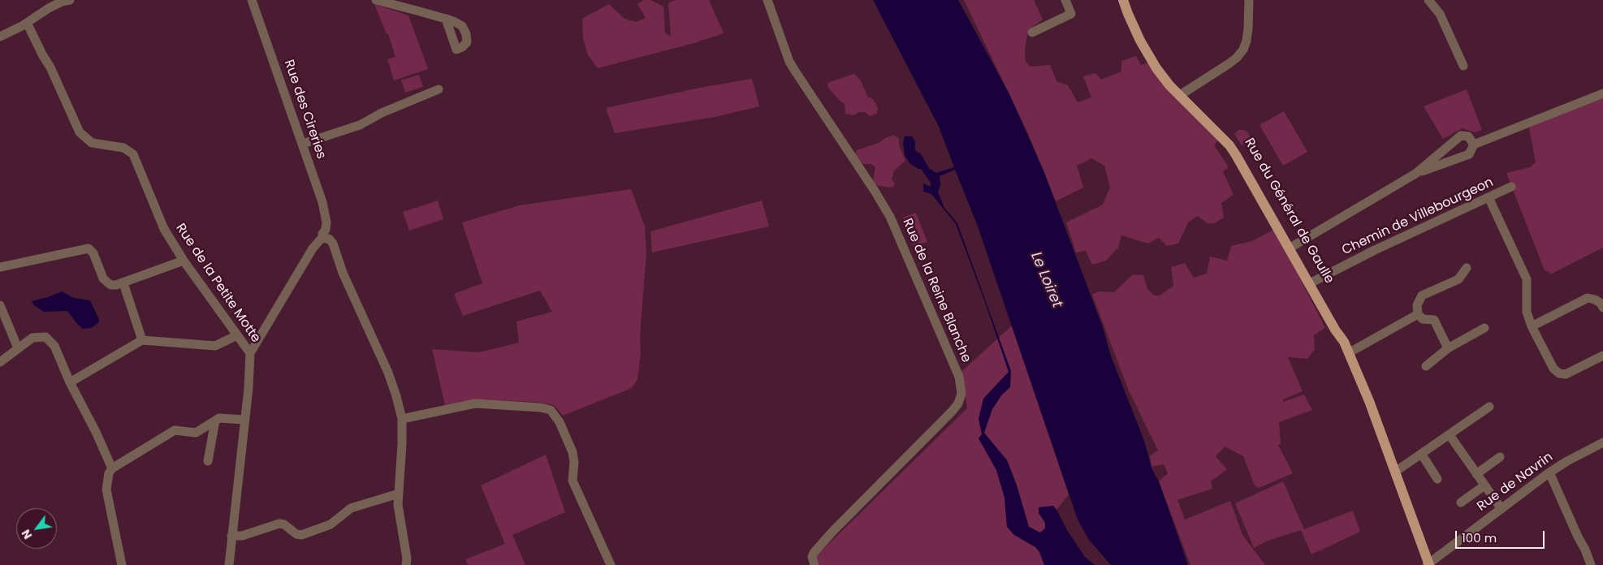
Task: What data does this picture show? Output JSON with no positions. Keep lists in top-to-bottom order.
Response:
{
  "streets": {
    "main road": ["Rue du Général de Gaulle"],
    "street": [
      "Rue des Cireries",
      "Chemin de Villebourgeon",
      "Rue de la Petite Motte",
      "Rue de la Reine Blanche",
      "Rue de Navrin"
    ]
  },
  "crossings": [
    ["Rue du Général de Gaulle", "Chemin de Villebourgeon"],
    ["Rue du Général de Gaulle", "Rue de Navrin"]
  ],
  "water": ["Le Loiret"],
  "scale_bar": "100 m",
  "north": "bottom left"
}
